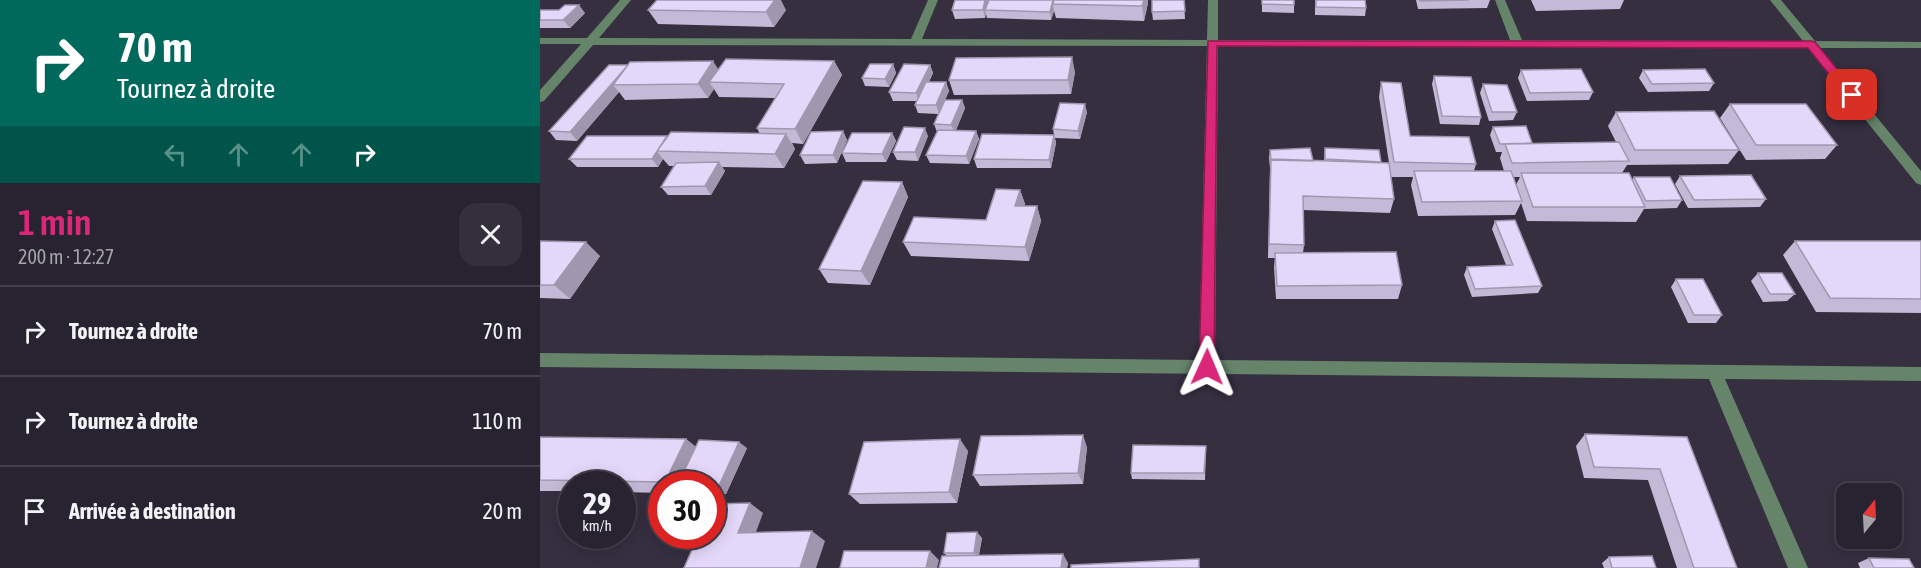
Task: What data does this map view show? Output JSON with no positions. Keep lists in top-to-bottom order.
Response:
{
  "north": "top",
  "page": {
    "turn": ["70 m", "Tournez à droite"],
    "heading": ["1 min", "200 m · 12:27"],
    "list": [
      {
        "name": "Tournez à droite",
        "value": "70 m"
      },
      {
        "name": "Tournez à droite",
        "value": "110 m"
      },
      {
        "name": "Arrivée à destination",
        "value": "20 m"
      }
    ],
    "speed": "29 km/h",
    "limit": "30"
  }
}
